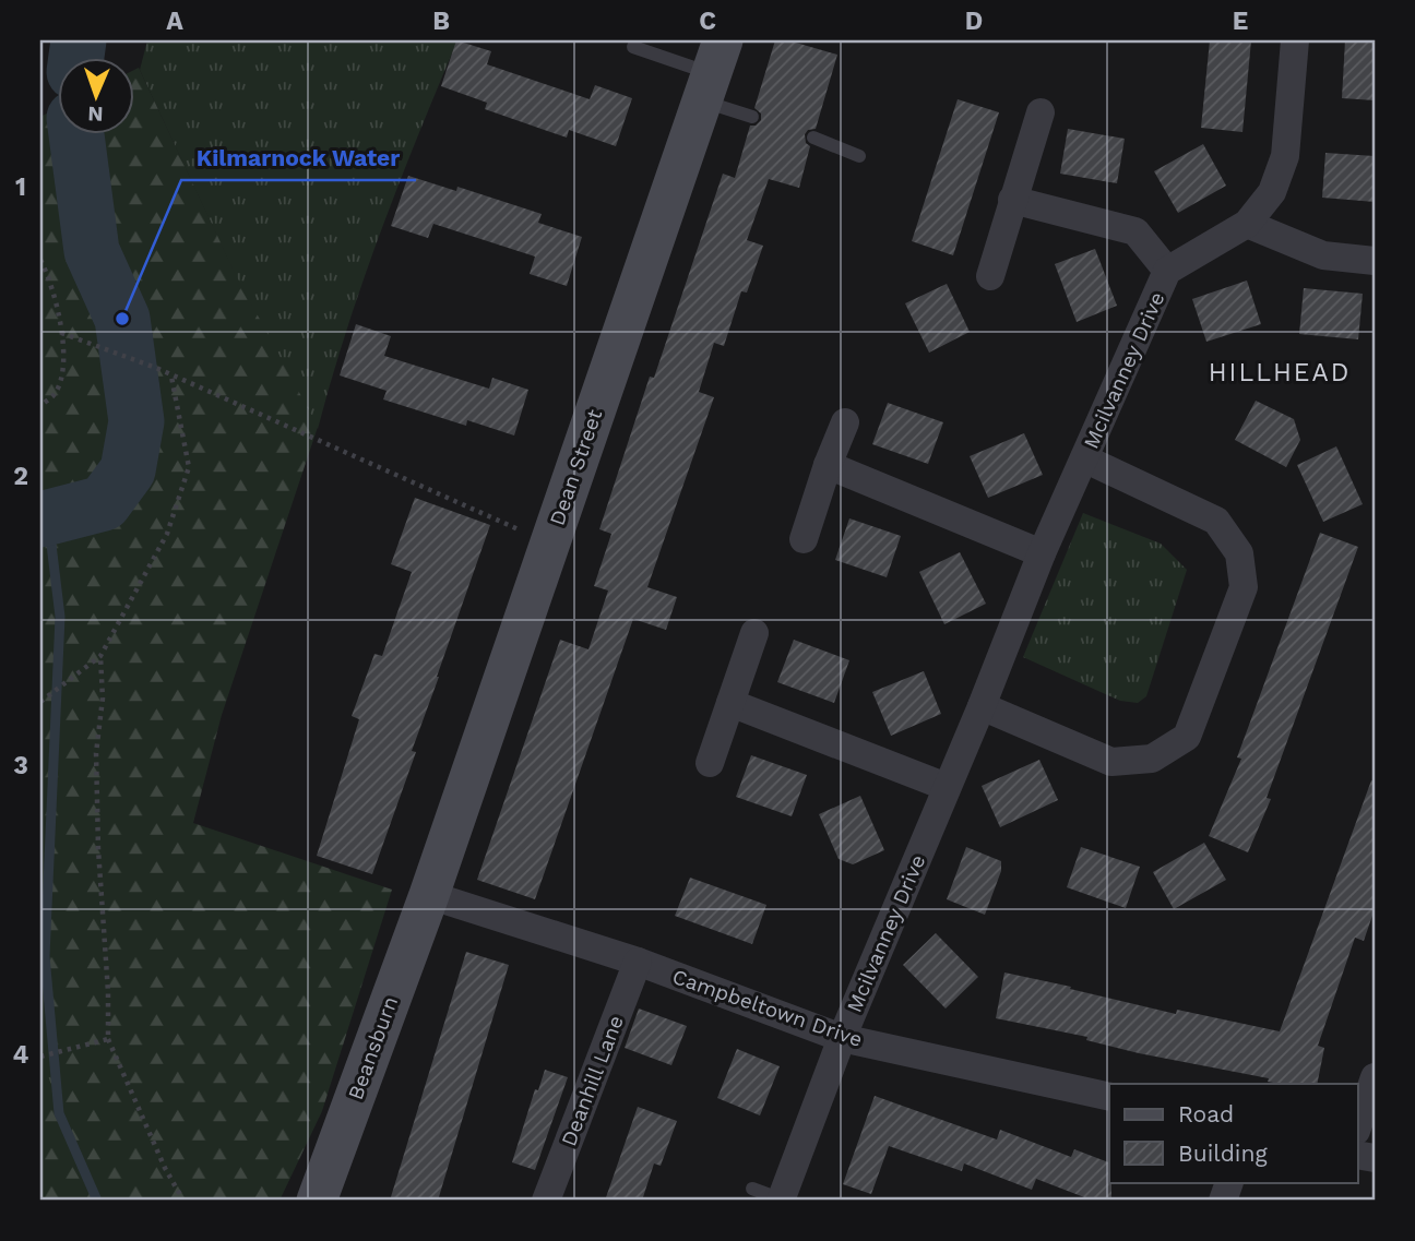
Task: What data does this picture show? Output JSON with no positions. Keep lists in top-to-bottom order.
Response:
{
  "streets": {
    "main road": ["Dean Street", "Beansburn"],
    "street": ["Mcilvanney Drive", "Campbeltown Drive", "Deanhill Lane"]
  },
  "crossings": [
    ["Mcilvanney Drive", "Campbeltown Drive"],
    ["Dean Street", "Campbeltown Drive"],
    ["Dean Street", "Beansburn"],
    ["Campbeltown Drive", "Beansburn"],
    ["Campbeltown Drive", "Deanhill Lane"]
  ],
  "districts": ["HILLHEAD"],
  "places": ["Kilmarnock Water"],
  "legend": ["Road", "Building"],
  "north": "bottom",
  "grid": {
    "columns": [
      "A",
      "B",
      "C",
      "D",
      "E"
    ],
    "rows": [
      "1",
      "2",
      "3",
      "4"
    ]
  }
}
